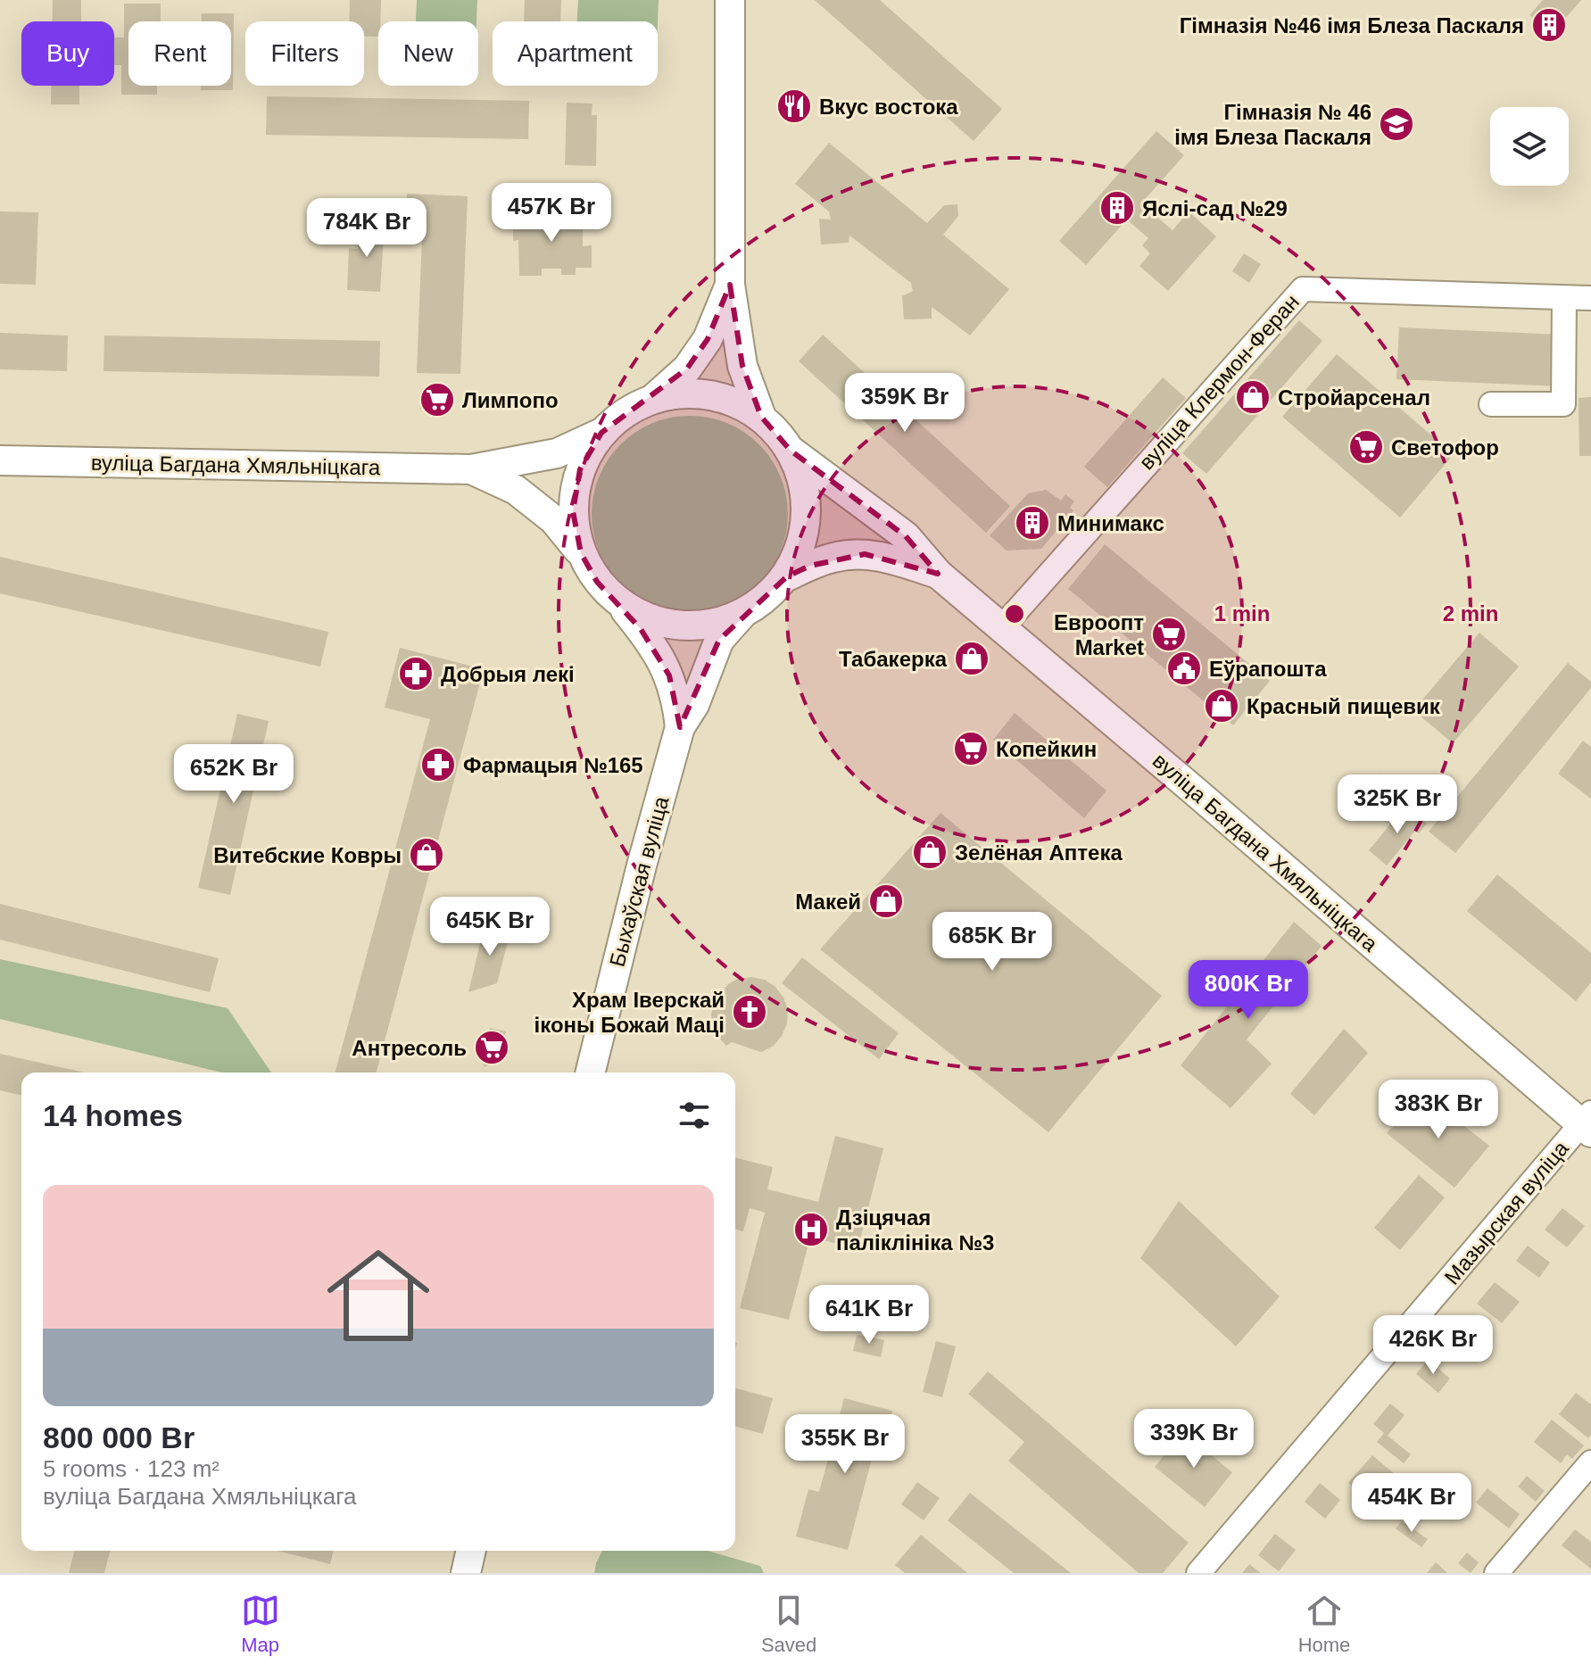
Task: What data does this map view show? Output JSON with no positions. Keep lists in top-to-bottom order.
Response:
{
  "streets": {
    "main road": ["вуліца Багдана Хмяльніцкага", "Быхаўская вуліца"],
    "street": ["вуліца Клермон-Феран", "Мазырская вуліца"]
  },
  "crossings": [
    ["вуліца Клермон-Феран", "вуліца Багдана Хмяльніцкага"],
    ["вуліца Багдана Хмяльніцкага", "Быхаўская вуліца"],
    ["вуліца Багдана Хмяльніцкага", "Мазырская вуліца"]
  ],
  "places": {
    "building": ["Гімназія №46 імя Блеза Паскаля", "Яслі-сад №29", "Минимакс"],
    "restaurant": ["Вкус востока"],
    "school or university": ["Гімназія № 46 імя Блеза Паскаля"],
    "shop": [
      "Стройарсенал",
      "Табакерка",
      "Красный пищевик",
      "Зелёная Аптека",
      "Витебские Ковры",
      "Макей"
    ],
    "supermarket": [
      "Лимпопо",
      "Светофор",
      "Евроопт Market",
      "Копейкин",
      "Антресоль"
    ],
    "public building": ["Еўрапошта"],
    "pharmacy": ["Добрыя лекі", "Фармацыя №165"],
    "church": ["Храм Іверскай іконы Божай Маці"],
    "hospital": ["Дзіцячая паліклініка №3"]
  },
  "page": {
    "chip": [
      "Buy",
      "Rent",
      "Filters",
      "New",
      "Apartment"
    ],
    "price": [
      "457K Br",
      "784K Br",
      "359K Br",
      "652K Br",
      "325K Br",
      "645K Br",
      "685K Br",
      "800K Br",
      "383K Br",
      "641K Br",
      "426K Br",
      "339K Br",
      "355K Br",
      "454K Br"
    ],
    "heading": "14 homes",
    "list": [
      {
        "name": "800 000 Br",
        "note": "5 rooms · 123 m² · вуліца Багдана Хмяльніцкага"
      }
    ],
    "tabs": ["Map", "Saved", "Home"]
  },
  "rings": ["1 min", "2 min"]
}
